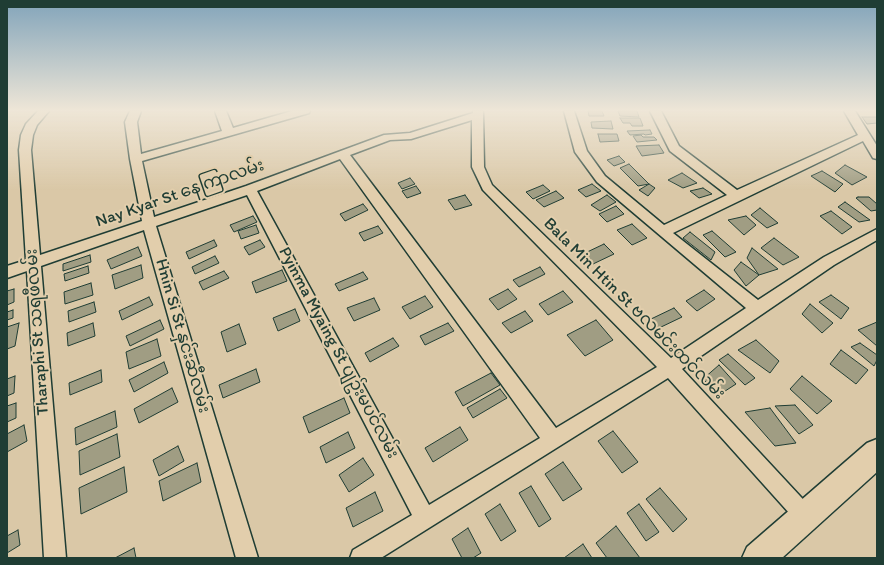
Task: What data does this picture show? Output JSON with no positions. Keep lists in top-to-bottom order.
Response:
{
  "streets": {
    "street": [
      "Nay Kyar St နေကြာလမ်း",
      "Bala Min Htin St ဗလမင်းထင်လမ်း",
      "Tharaphi St သရဖီလမ်း",
      "Hnin Si St နှင်းဆီလမ်း",
      "Pyinma Myaing St ပျဥ်းမပင်လမ်း"
    ]
  },
  "crossings": [
    ["Nay Kyar St နေကြာလမ်း", "Tharaphi St သရဖီလမ်း"],
    ["Nay Kyar St နေကြာလမ်း", "Hnin Si St နှင်းဆီလမ်း"],
    ["Nay Kyar St နေကြာလမ်း", "Pyinma Myaing St ပျဥ်းမပင်လမ်း"]
  ]
}
